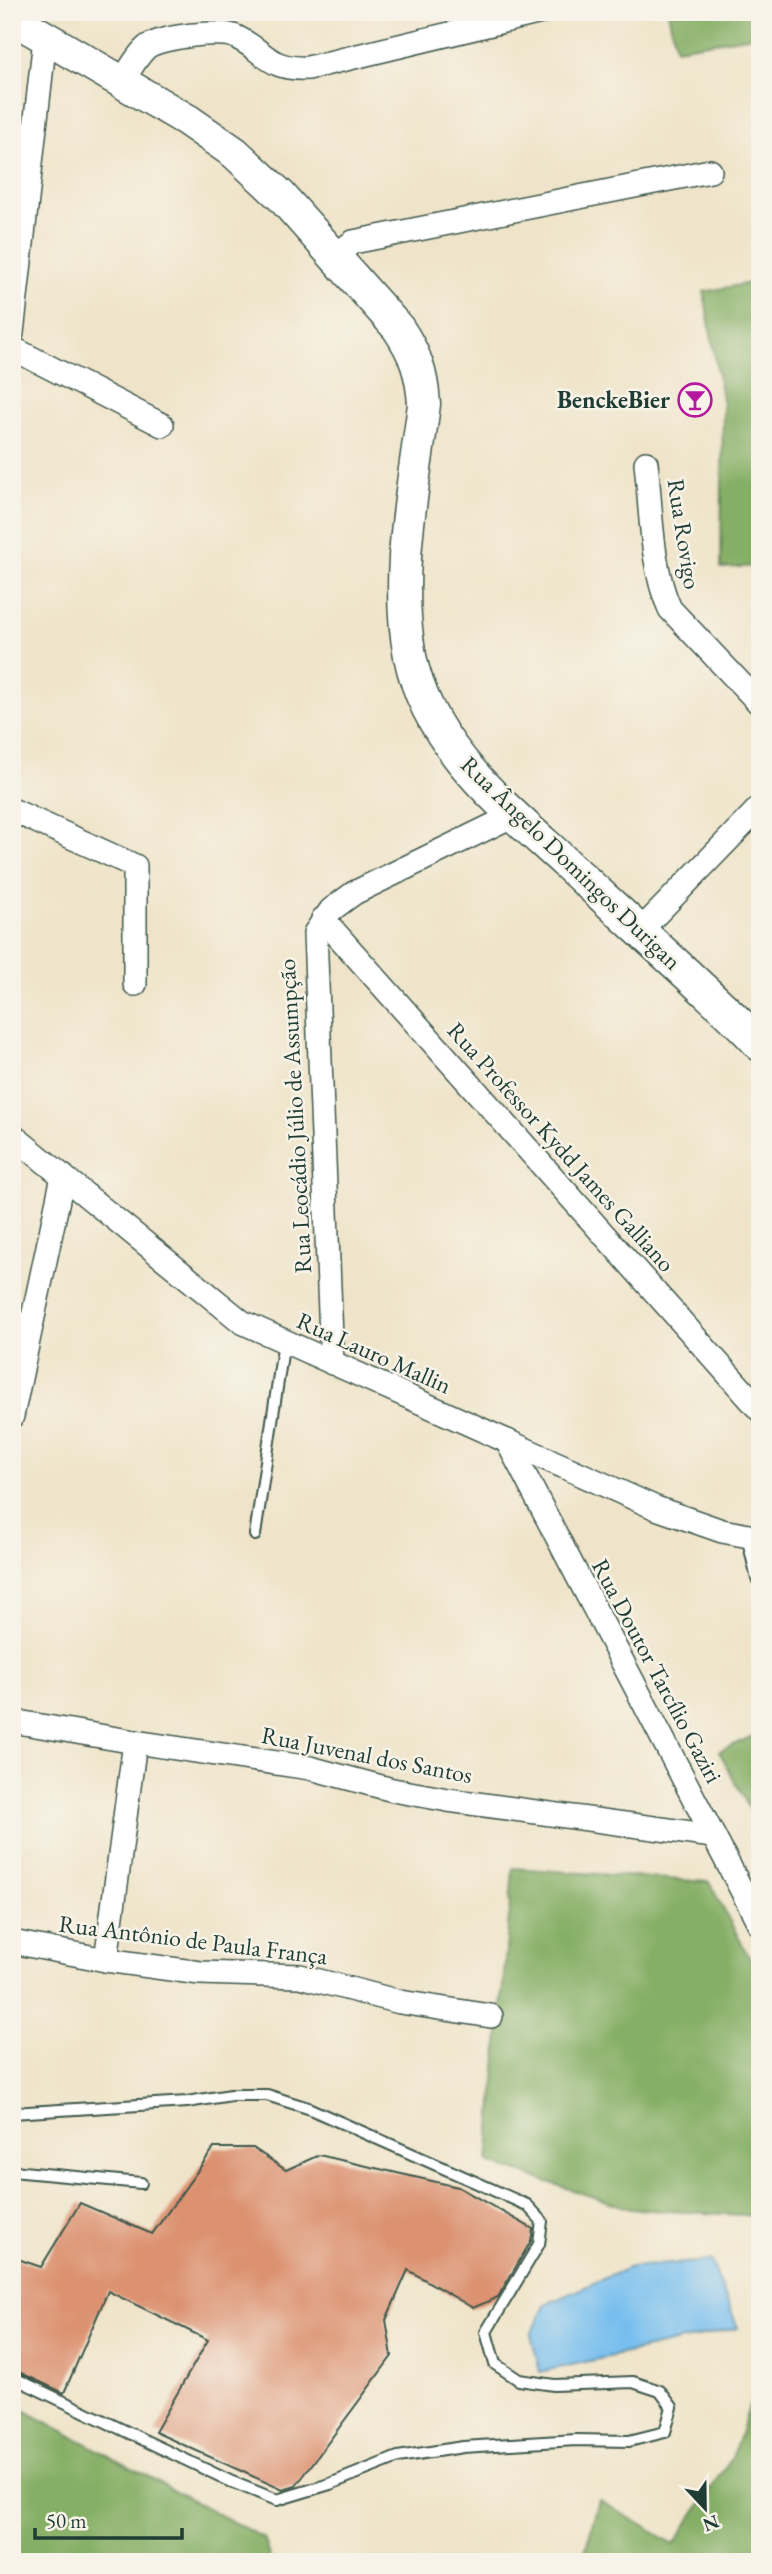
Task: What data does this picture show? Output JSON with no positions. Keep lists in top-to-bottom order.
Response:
{
  "streets": {
    "street": [
      "Rua Rovigo",
      "Rua Ângelo Domingos Durigan",
      "Rua Leocádio Júlio de Assumpção",
      "Rua Professor Kydd James Galliano",
      "Rua Lauro Mallin",
      "Rua Doutor Tarcílio Gaziri",
      "Rua Juvenal dos Santos",
      "Rua Antônio de Paula França"
    ]
  },
  "crossings": [
    ["Rua Leocádio Júlio de Assumpção", "Rua Professor Kydd James Galliano"],
    ["Rua Leocádio Júlio de Assumpção", "Rua Lauro Mallin"],
    ["Rua Lauro Mallin", "Rua Doutor Tarcílio Gaziri"],
    ["Rua Doutor Tarcílio Gaziri", "Rua Juvenal dos Santos"]
  ],
  "places": {
    "bar": ["BenckeBier"]
  },
  "scale_bar": "50 m",
  "north": "bottom"
}
